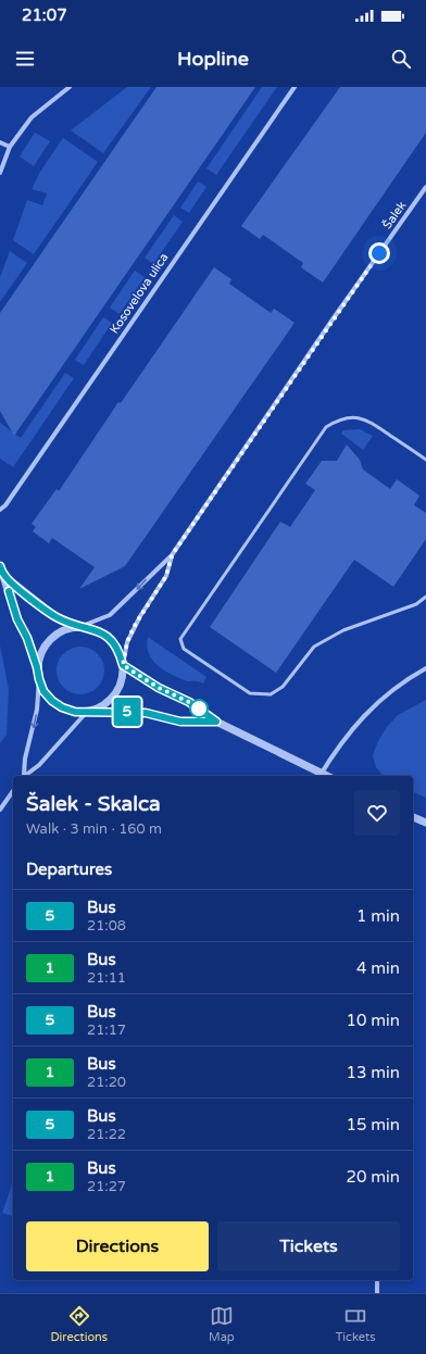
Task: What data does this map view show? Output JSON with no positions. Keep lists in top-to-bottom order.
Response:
{
  "streets": {
    "street": ["Šalek", "Kosovelova ulica"]
  },
  "lines": ["bus line 5"],
  "page": {
    "status": "21:07",
    "header": "Hopline",
    "on_map": "5",
    "heading": [
      ["Šalek - Skalca", "Walk · 3 min · 160 m"],
      "Departures"
    ],
    "list": [
      {
        "mark": "5",
        "name": "Bus",
        "note": "21:08",
        "value": "1 min"
      },
      {
        "mark": "1",
        "name": "Bus",
        "note": "21:11",
        "value": "4 min"
      },
      {
        "mark": "5",
        "name": "Bus",
        "note": "21:17",
        "value": "10 min"
      },
      {
        "mark": "1",
        "name": "Bus",
        "note": "21:20",
        "value": "13 min"
      },
      {
        "mark": "5",
        "name": "Bus",
        "note": "21:22",
        "value": "15 min"
      },
      {
        "mark": "1",
        "name": "Bus",
        "note": "21:27",
        "value": "20 min"
      }
    ],
    "buttons": ["Directions", "Tickets"],
    "tabs": ["Directions", "Map", "Tickets"]
  }
}
